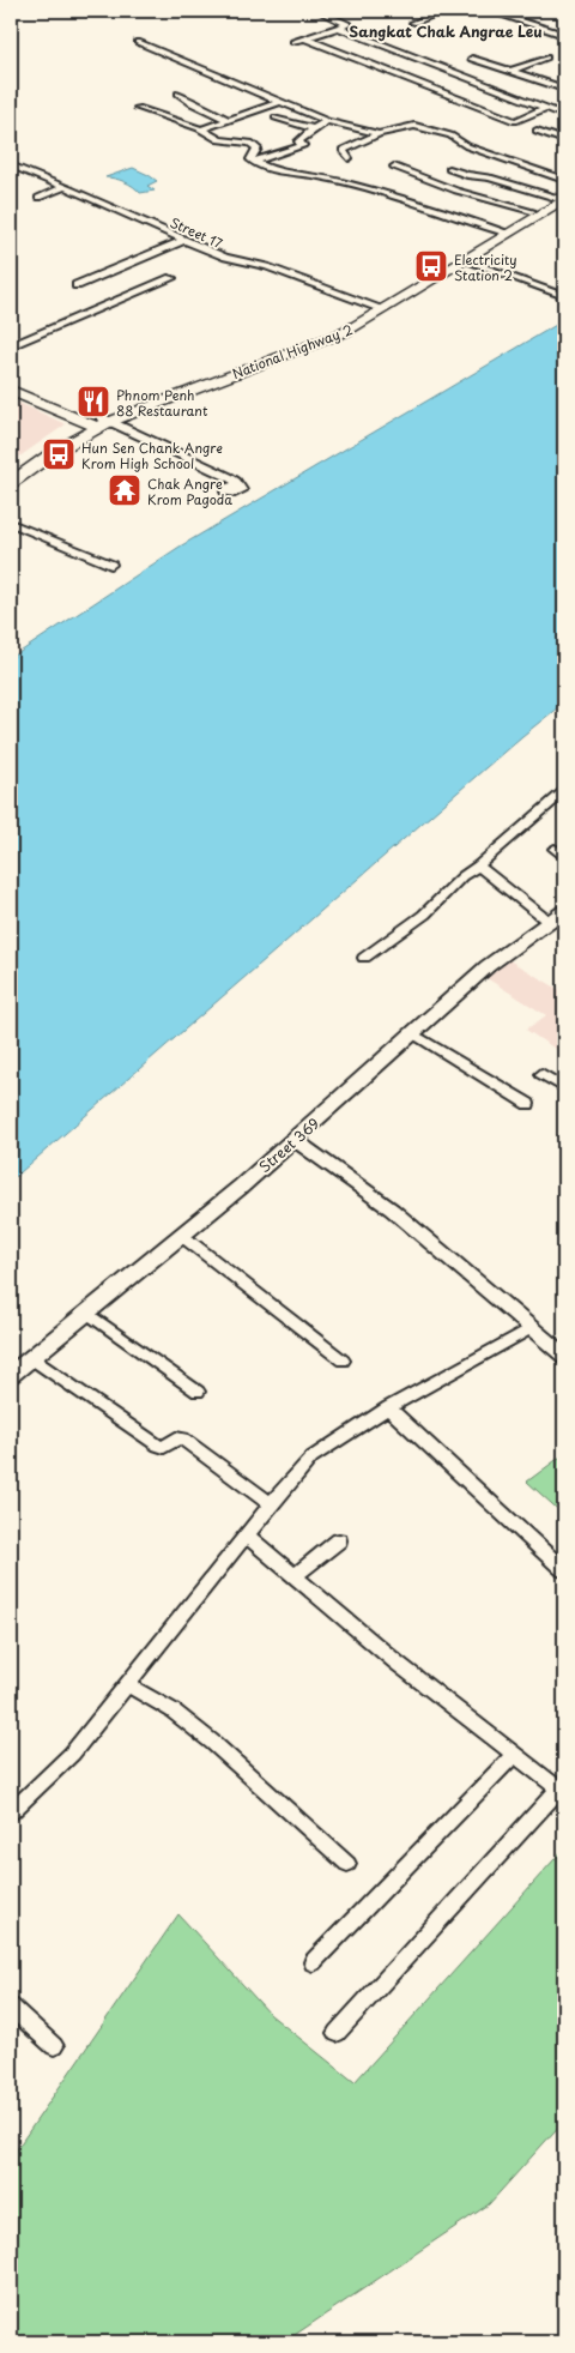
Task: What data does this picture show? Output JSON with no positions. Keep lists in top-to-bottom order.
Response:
{
  "streets": {
    "main road": ["National Highway 2", "Street 369"],
    "street": ["Street 17"]
  },
  "crossings": [
    ["Street 17", "National Highway 2"]
  ],
  "districts": ["Sangkat Chak Angrae Leu"],
  "places": {
    "bus stop": ["Electricity Station 2", "Hun Sen Chank Angre Krom High School"],
    "restaurant": ["Phnom Penh 88 Restaurant"],
    "temple": ["Chak Angre Krom Pagoda"]
  }
}
